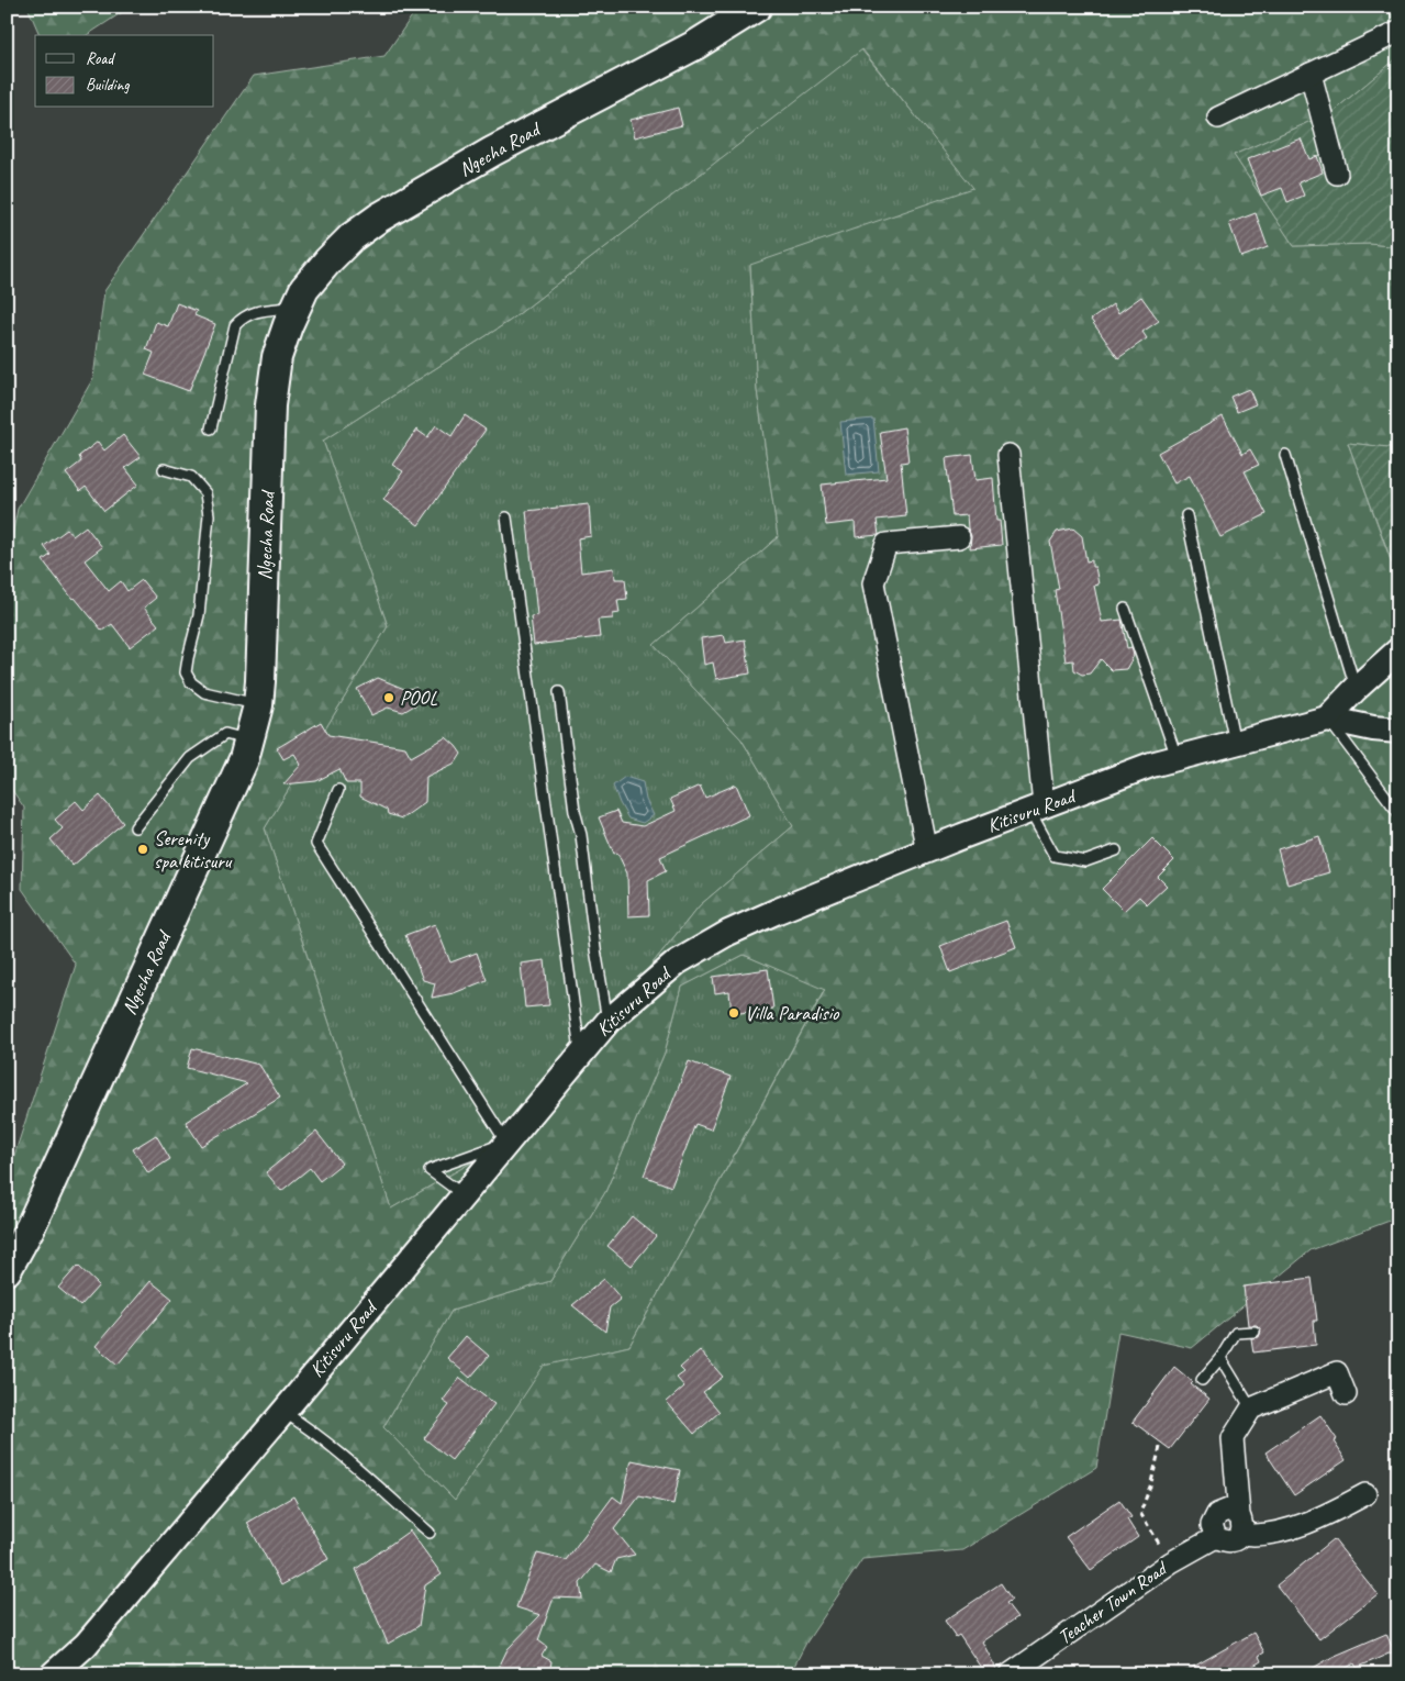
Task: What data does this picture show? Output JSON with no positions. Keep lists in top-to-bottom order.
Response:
{
  "streets": {
    "main road": ["Ngecha Road"],
    "street": ["Kitisuru Road", "Teacher Town Road"]
  },
  "places": ["POOL", "Serenity spa kitisuru", "Villa Paradisio"],
  "legend": ["Road", "Building"]
}
